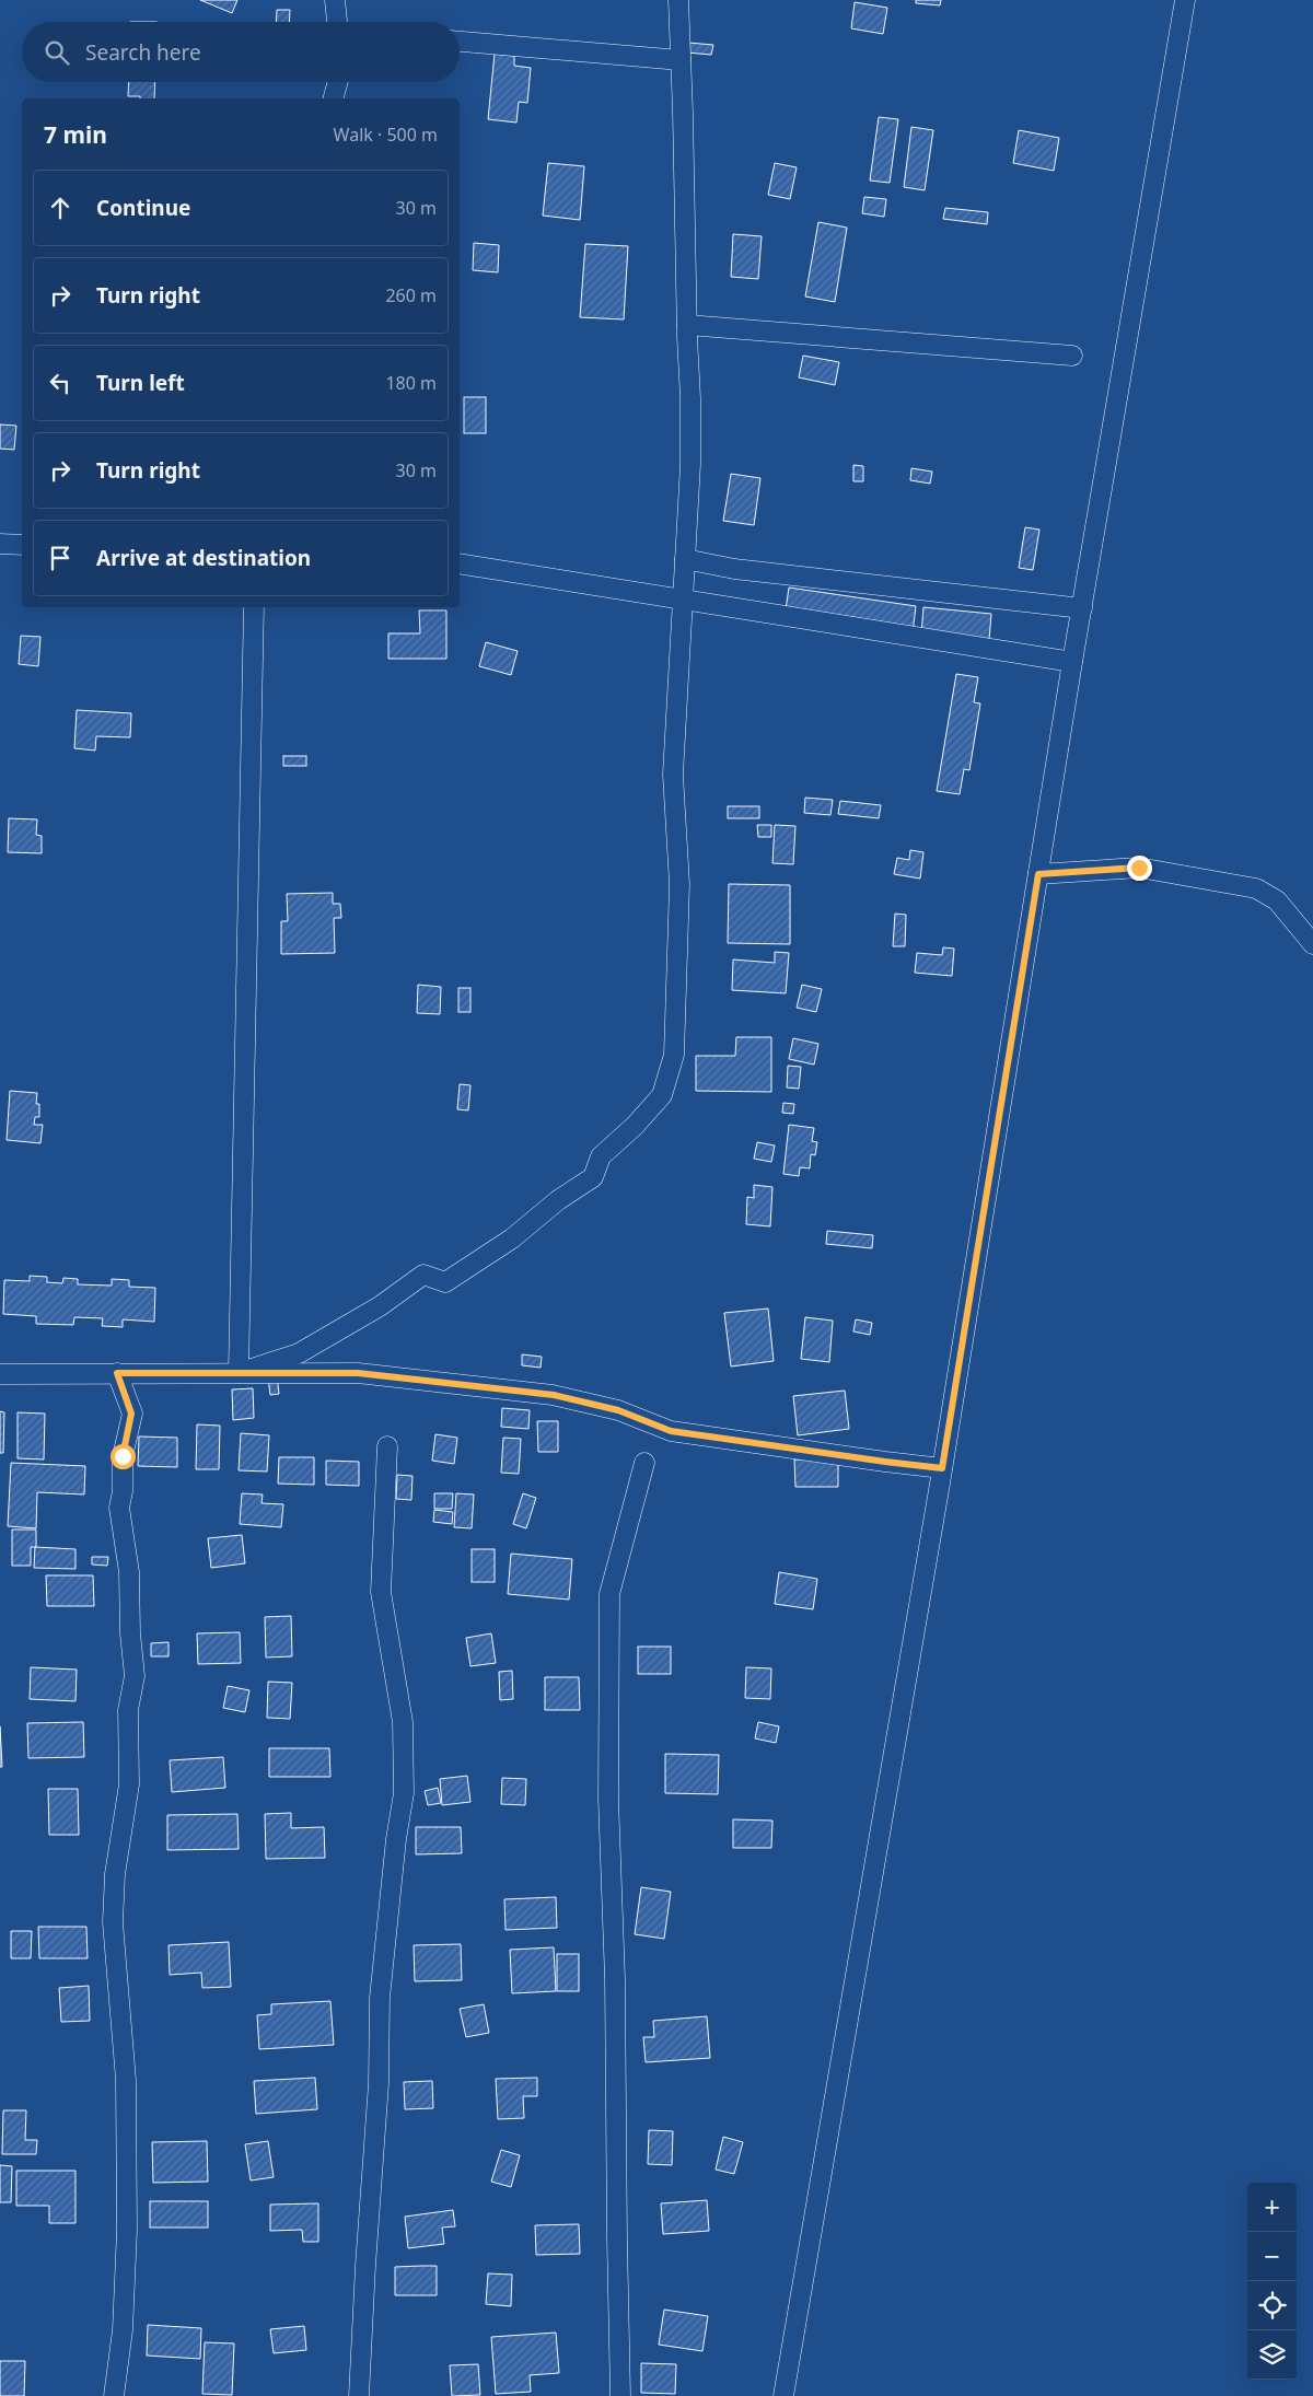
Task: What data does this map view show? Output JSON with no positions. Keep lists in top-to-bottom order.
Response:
{
  "page": {
    "search": "Search here",
    "heading": ["7 min", "Walk · 500 m"],
    "list": [
      ["Continue", "30 m"],
      ["Turn right", "260 m"],
      ["Turn left", "180 m"],
      ["Turn right", "30 m"],
      "Arrive at destination"
    ],
    "map_buttons": ["+", "−"]
  }
}
